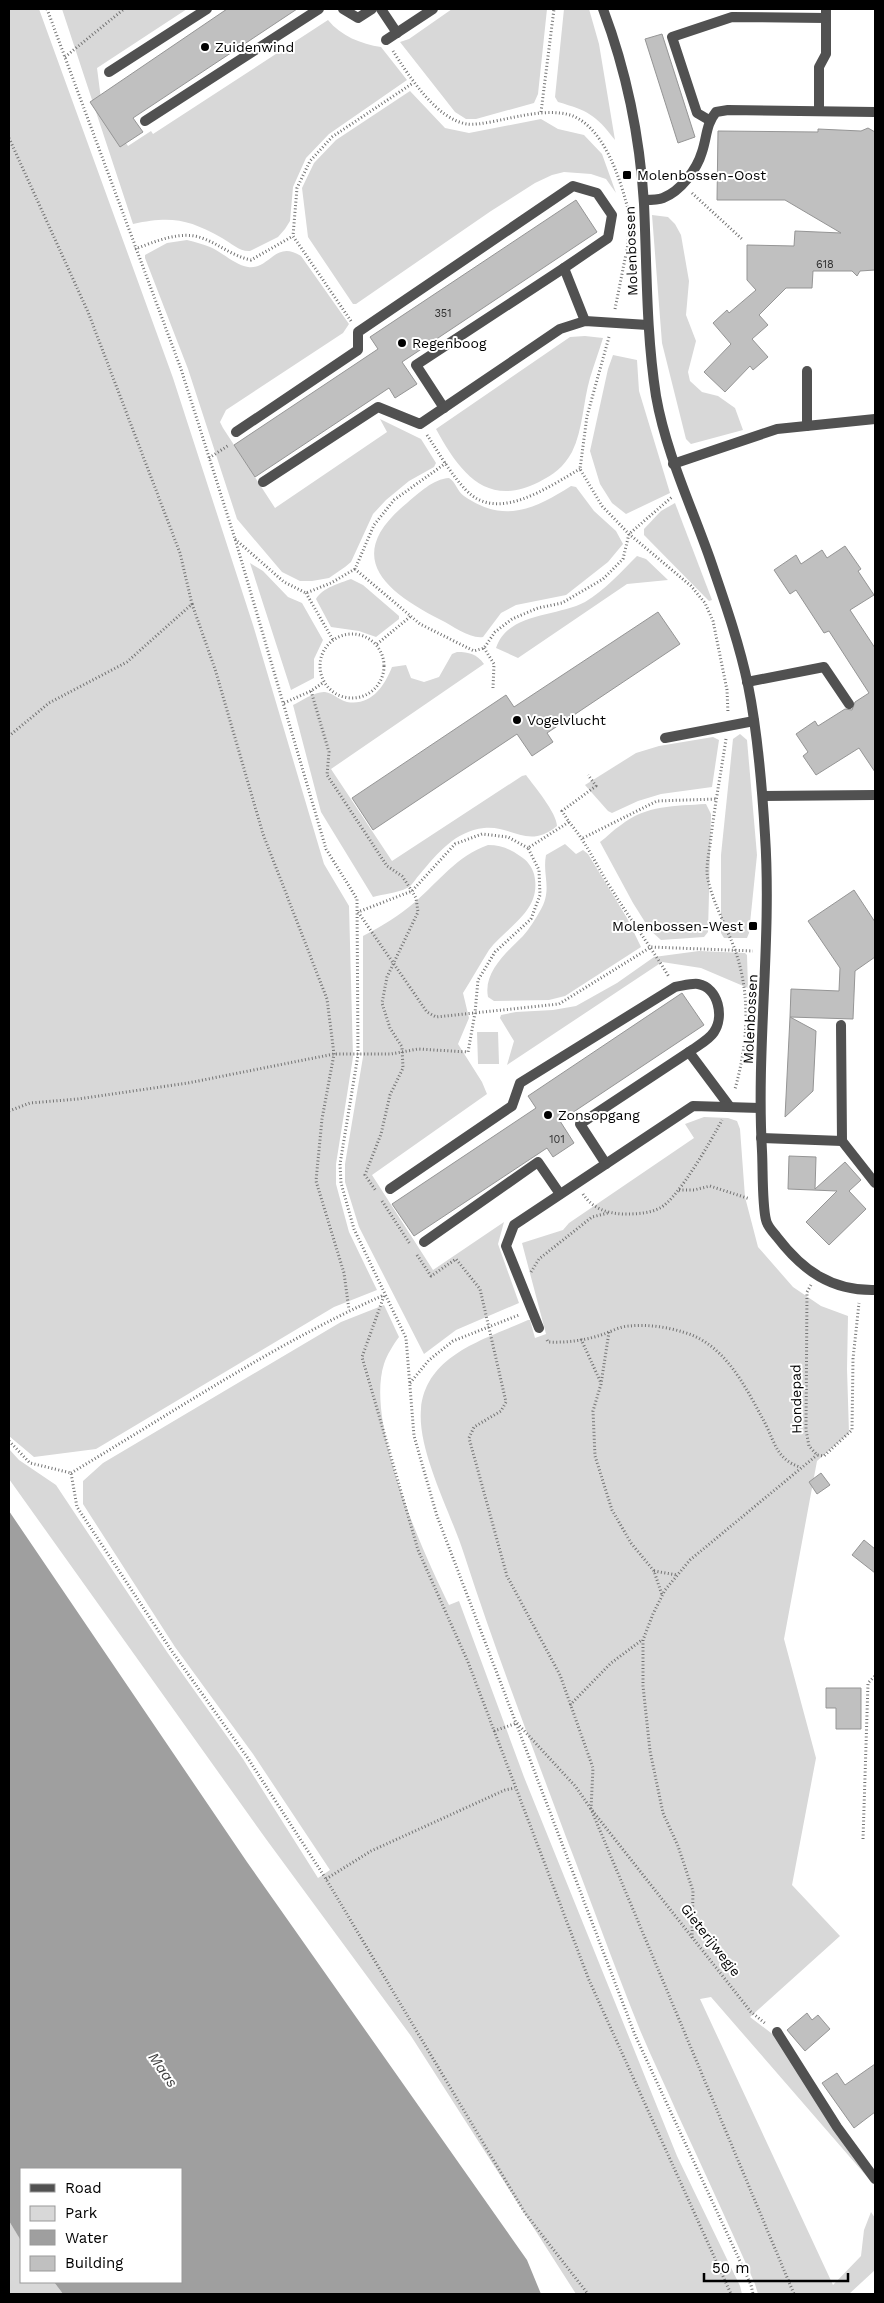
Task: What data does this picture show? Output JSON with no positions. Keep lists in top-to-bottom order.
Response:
{
  "streets": {
    "street": ["Molenbossen"],
    "path": ["Hondepad", "Gieterijwegje"]
  },
  "crossings": [
    ["Molenbossen", "Hondepad"]
  ],
  "water": ["Maas"],
  "places": {
    "other": [
      "Zuidenwind",
      "Regenboog",
      "Vogelvlucht",
      "Zonsopgang"
    ],
    "transit": ["Molenbossen-Oost", "Molenbossen-West"]
  },
  "house_numbers": ["618", "351", "101"],
  "legend": [
    "Road",
    "Park",
    "Water",
    "Building"
  ],
  "scale_bar": "50 m"
}
